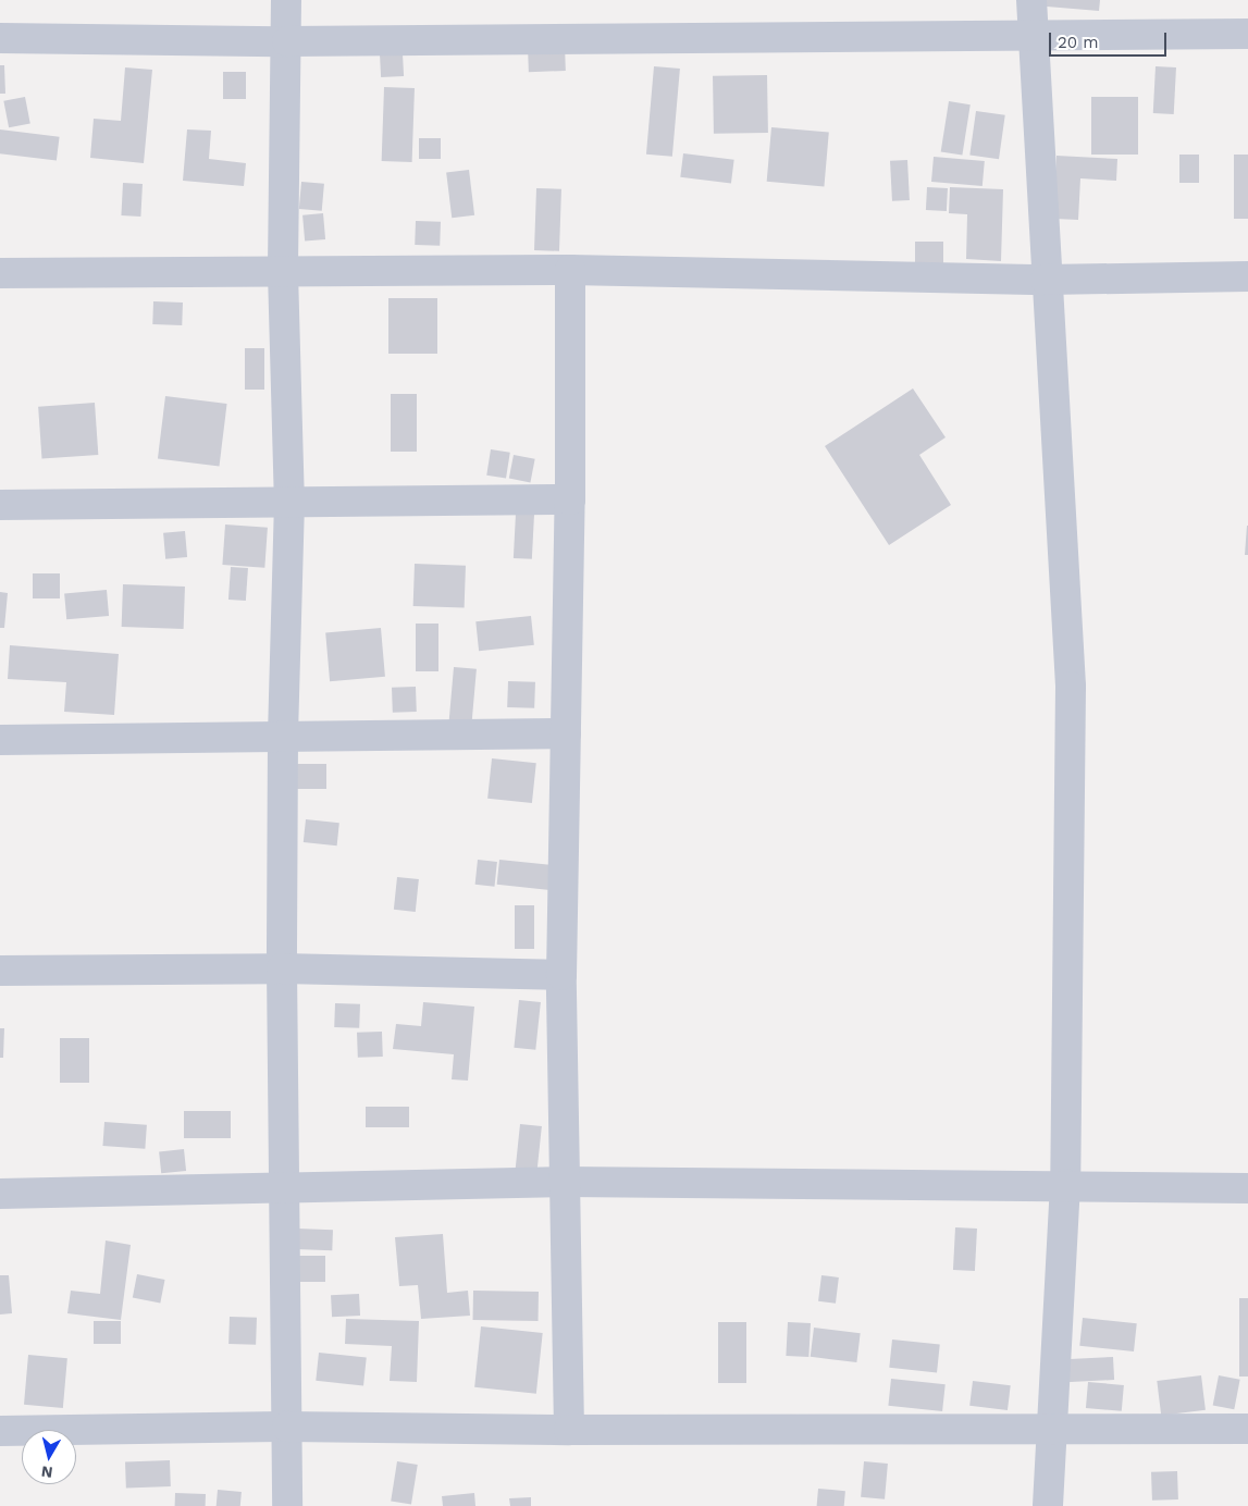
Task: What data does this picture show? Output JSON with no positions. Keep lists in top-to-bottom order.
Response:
{
  "scale_bar": "20 m",
  "north": "bottom"
}
